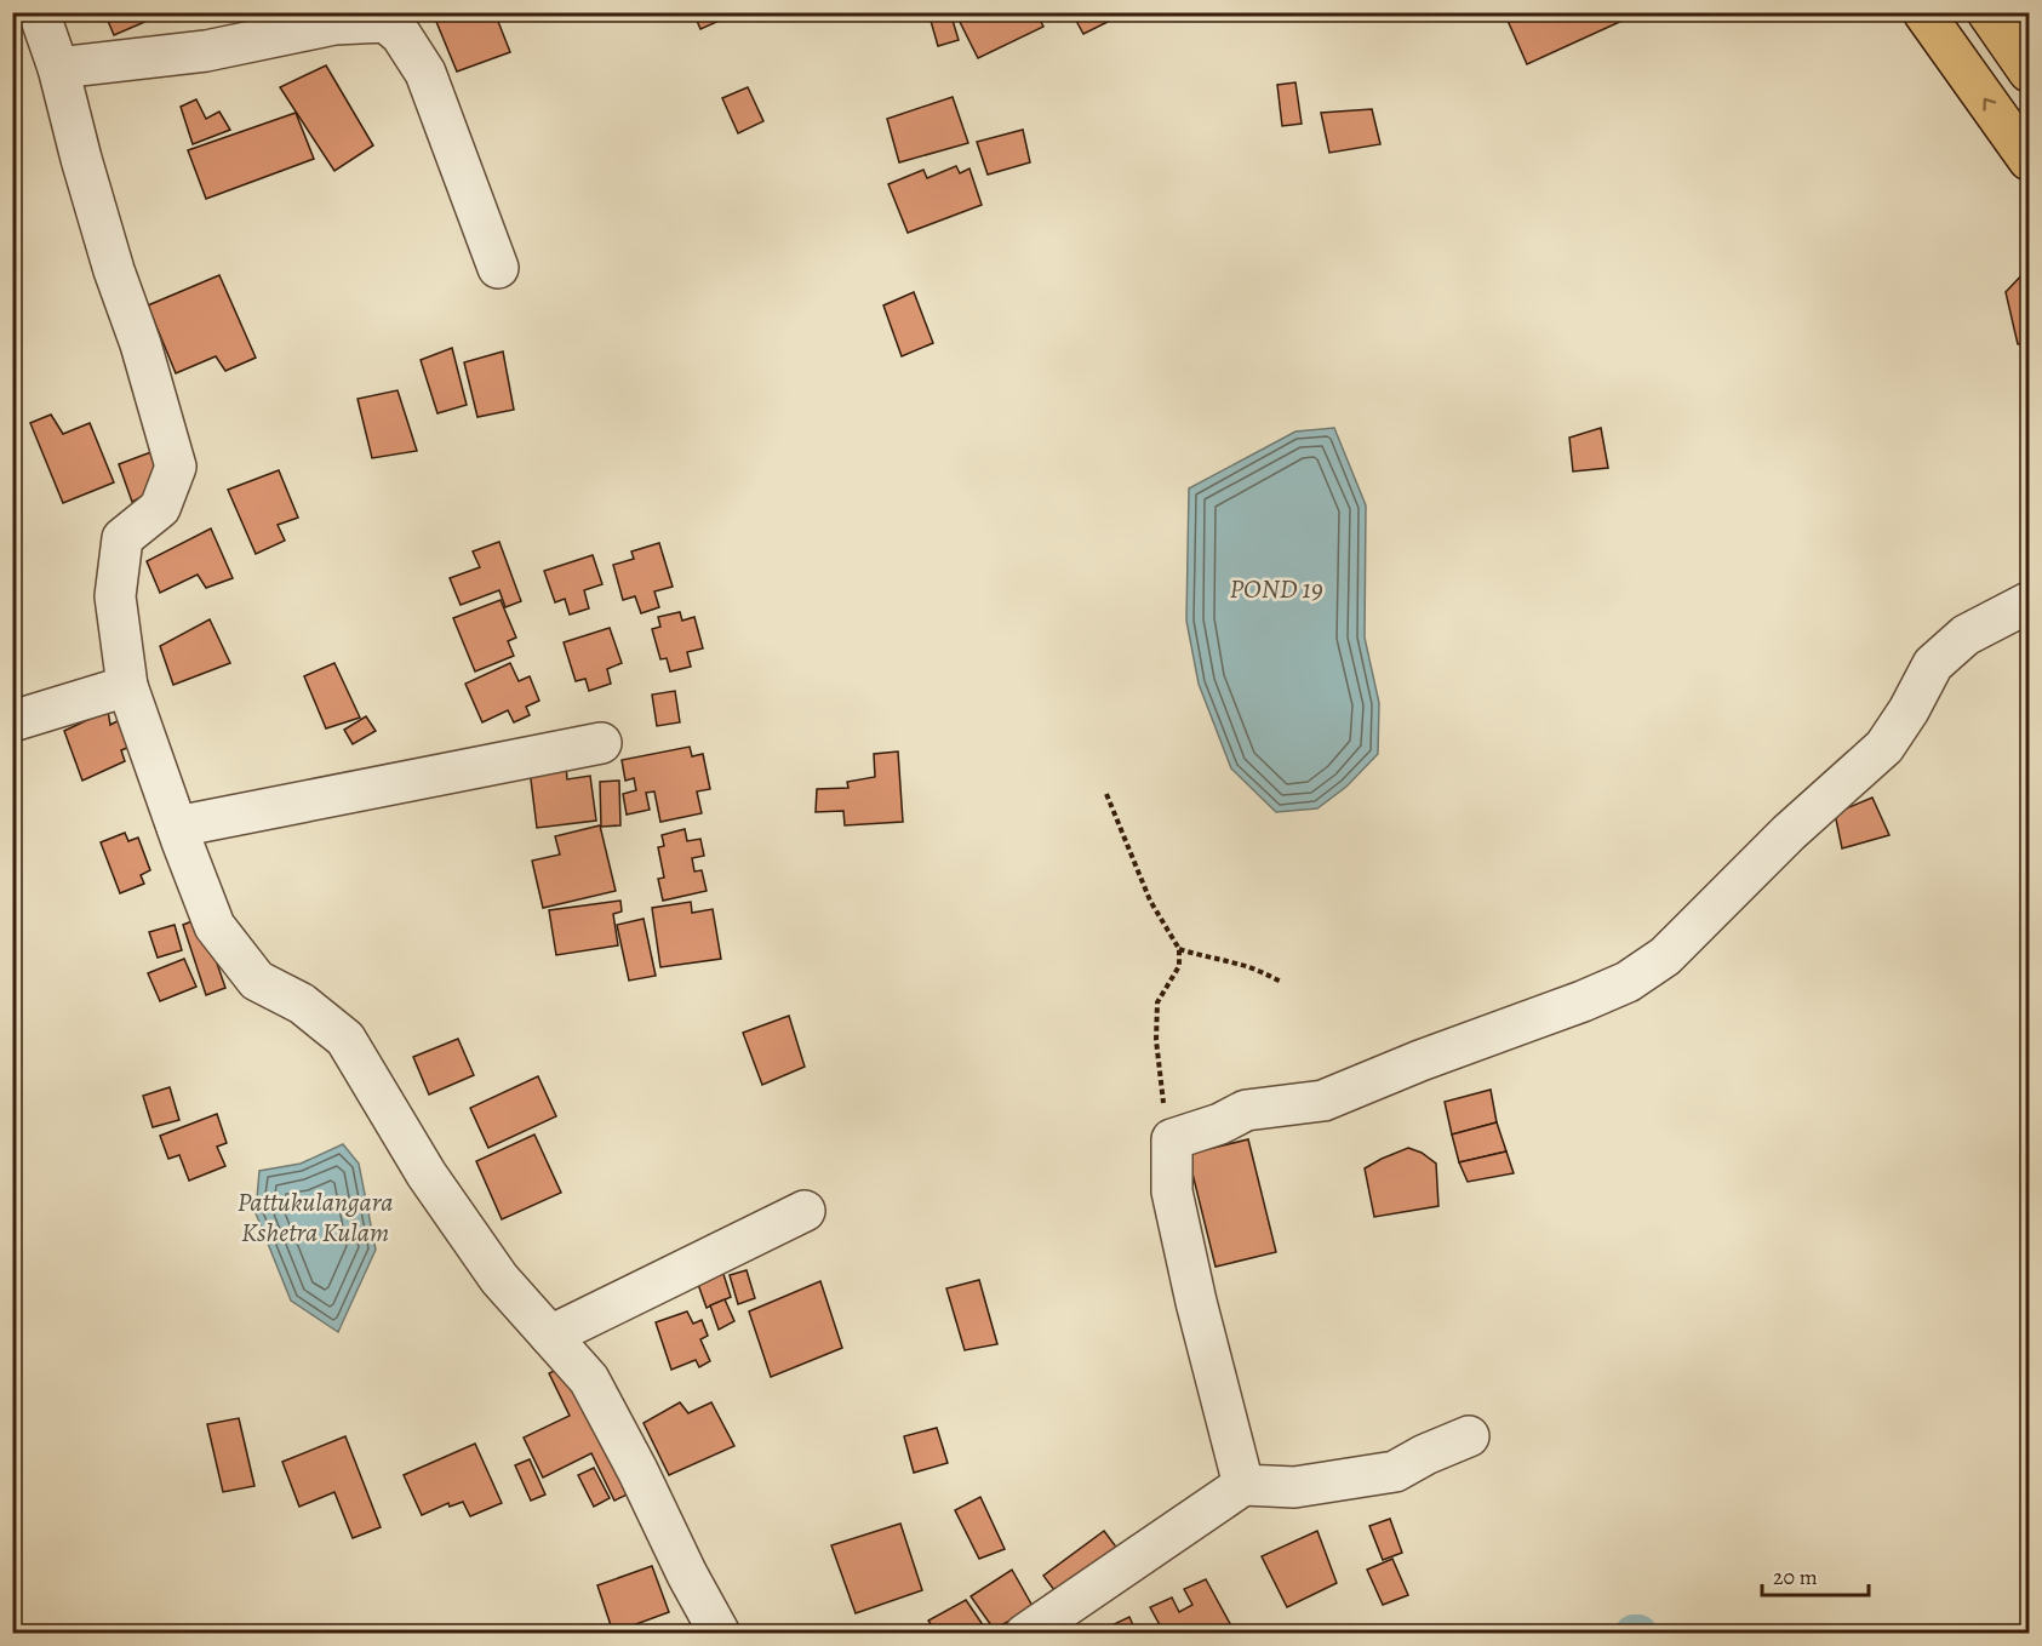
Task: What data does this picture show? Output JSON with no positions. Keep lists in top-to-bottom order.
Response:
{
  "water": ["POND 19", "Pattukulangara Kshetra Kulam"],
  "scale_bar": "20 m"
}
